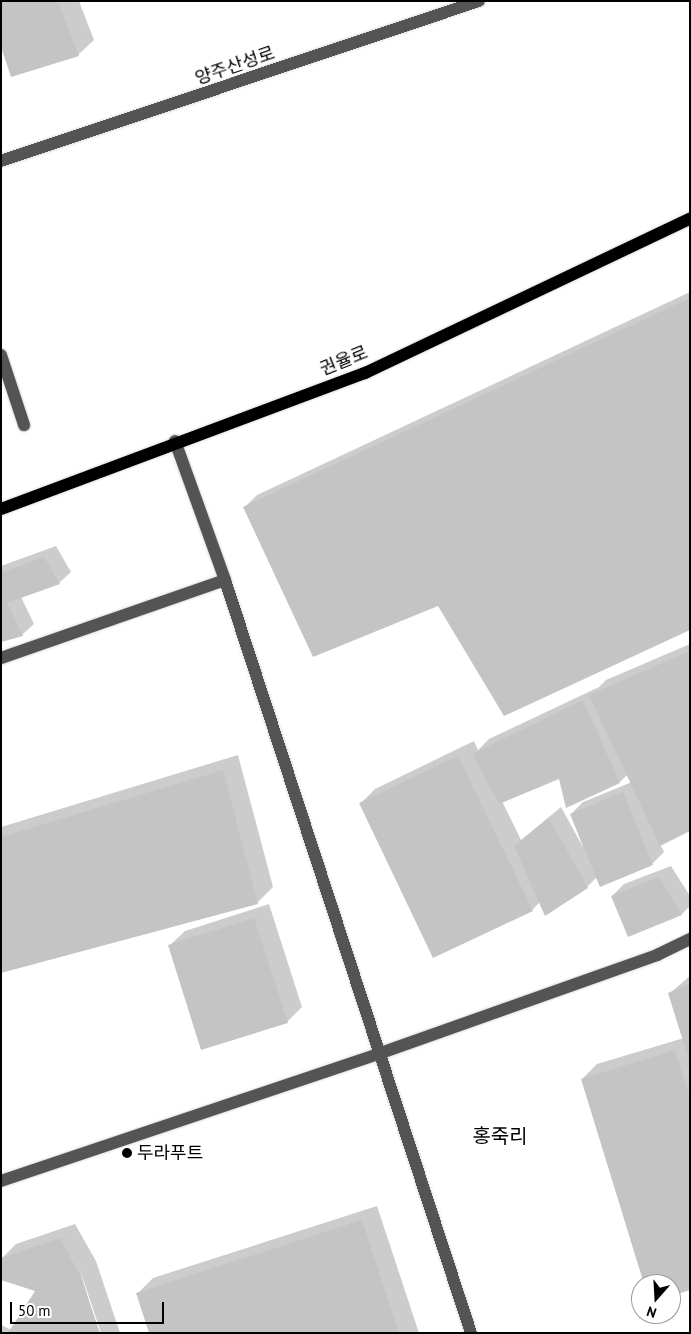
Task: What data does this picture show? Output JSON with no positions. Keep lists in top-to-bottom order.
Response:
{
  "streets": {
    "main road": ["권율로"],
    "street": ["양주산성로"]
  },
  "districts": ["홍죽리"],
  "places": ["두라푸트"],
  "scale_bar": "50 m",
  "north": "bottom"
}
